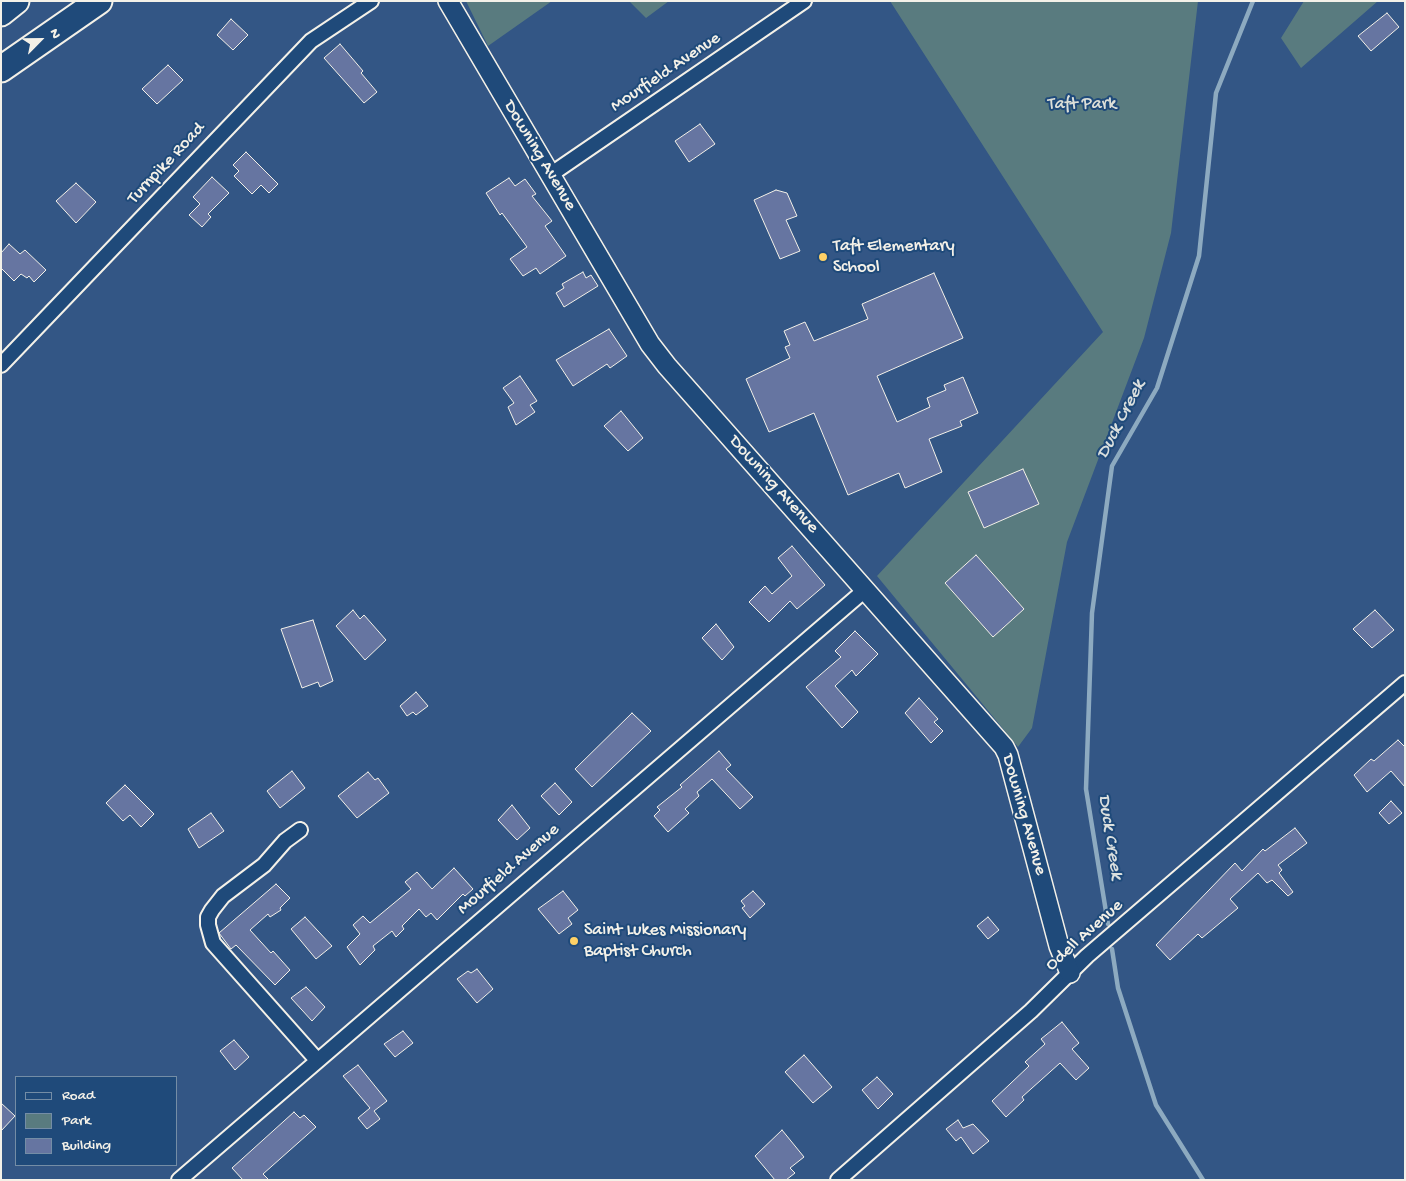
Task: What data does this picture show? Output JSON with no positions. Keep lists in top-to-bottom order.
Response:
{
  "streets": {
    "street": [
      "Mourfield Avenue",
      "Downing Avenue",
      "Turnpike Road",
      "Odell Avenue"
    ]
  },
  "crossings": [
    ["Mourfield Avenue", "Downing Avenue"],
    ["Downing Avenue", "Odell Avenue"]
  ],
  "water": ["Duck Creek"],
  "parks": ["Taft Park"],
  "places": ["Taft Elementary School", "Saint Lukes Missionary Baptist Church"],
  "legend": ["Road", "Park", "Building"],
  "north": "top right"
}
